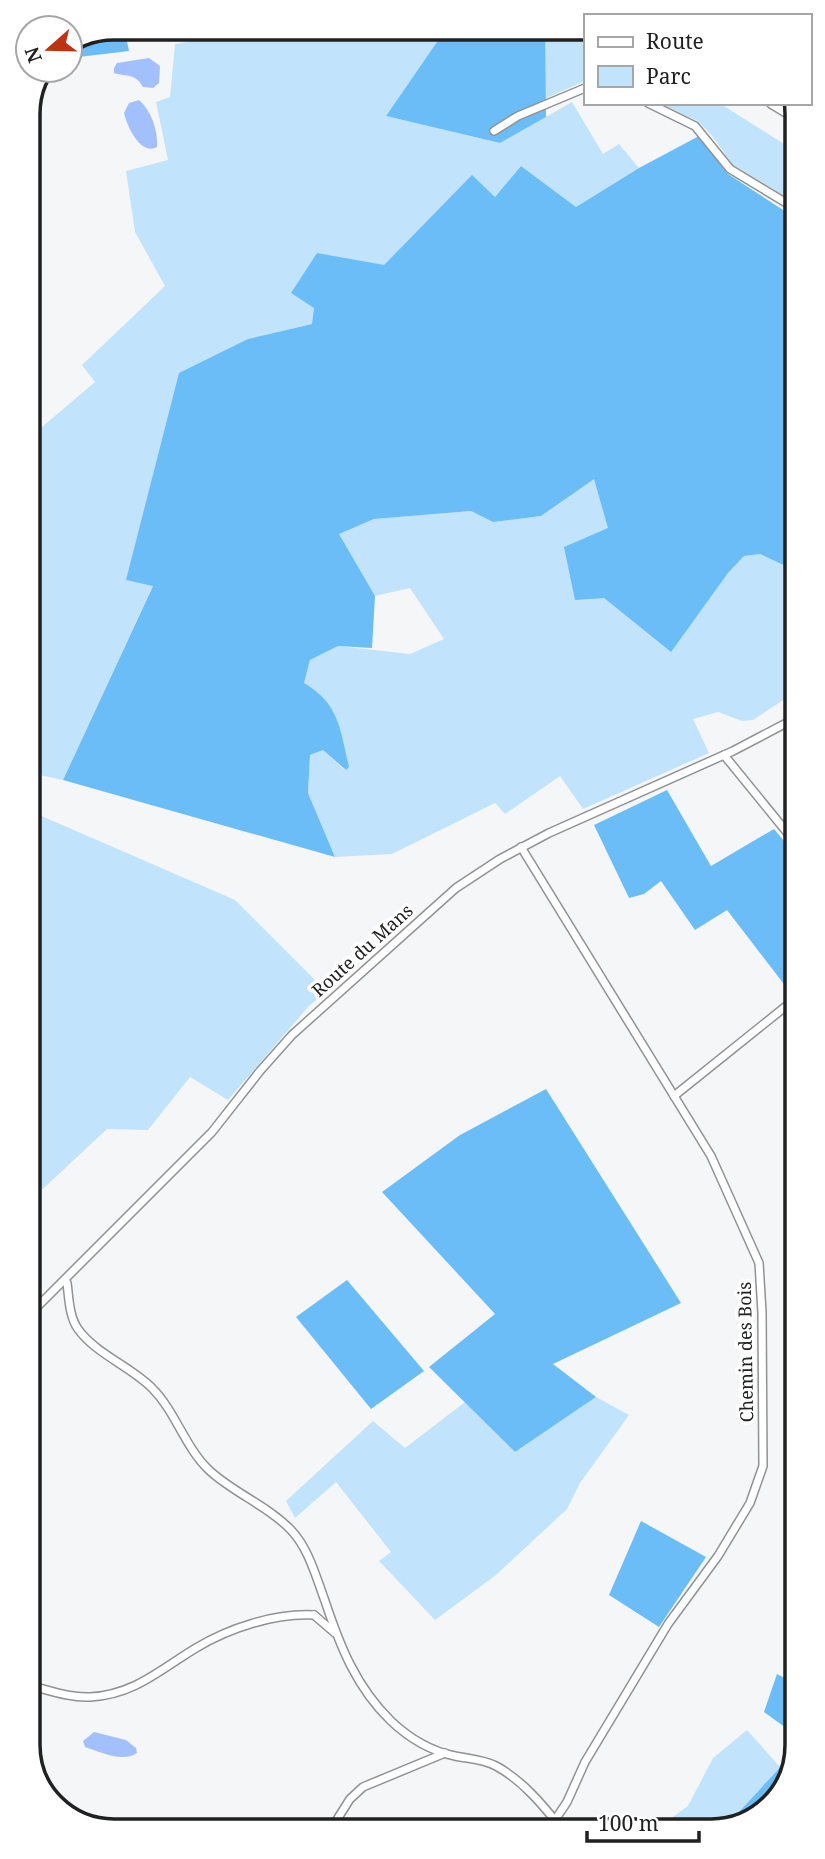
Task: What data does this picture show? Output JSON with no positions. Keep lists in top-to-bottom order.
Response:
{
  "streets": {
    "street": ["Route du Mans", "Chemin des Bois"]
  },
  "crossings": [
    ["Route du Mans", "Chemin des Bois"]
  ],
  "legend": ["Route", "Parc"],
  "scale_bar": "100 m",
  "north": "left"
}
